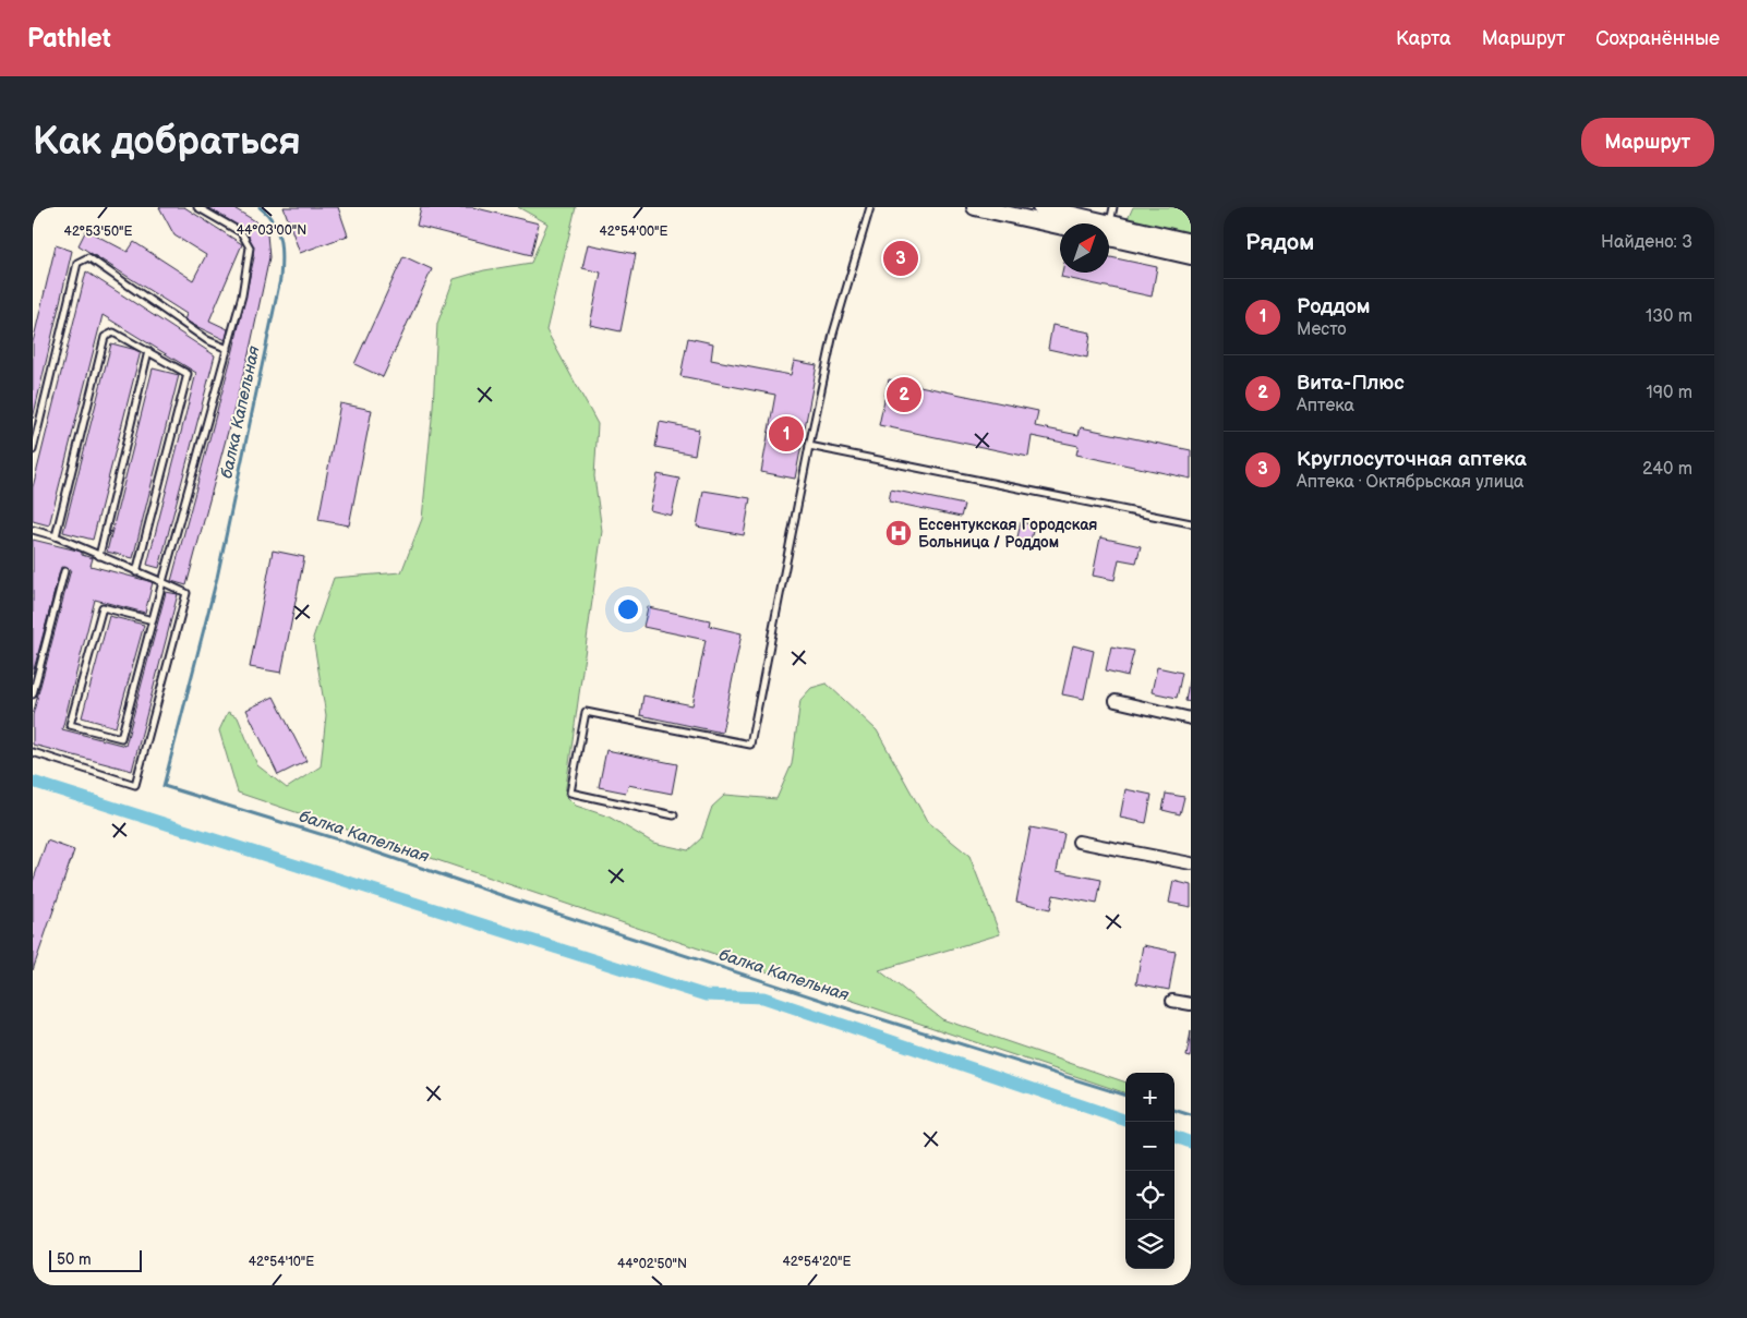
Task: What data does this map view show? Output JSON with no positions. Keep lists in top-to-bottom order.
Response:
{
  "water": ["балка Капельная"],
  "places": {
    "hospital": ["Ессентукская Городская Больница / Роддом"]
  },
  "scale_bar": "50 m",
  "north": "top right",
  "page": {
    "header": "Pathlet",
    "nav": ["Карта", "Маршрут", "Сохранённые"],
    "buttons": "Маршрут",
    "title": "Как добраться",
    "heading": ["Рядом", "Найдено: 3"],
    "pins": ["3", "2", "1"],
    "list": [
      {
        "mark": "1",
        "name": "Роддом",
        "note": "Место",
        "value": "130 m"
      },
      {
        "mark": "2",
        "name": "Вита-Плюс",
        "note": "Аптека",
        "value": "190 m"
      },
      {
        "mark": "3",
        "name": "Круглосуточная аптека",
        "note": "Аптека · Октябрьская улица",
        "value": "240 m"
      }
    ],
    "map_buttons": ["+", "−"],
    "scale": "50 m"
  },
  "coordinates": [
    "44°03'00\"N",
    "42°53'50\"E",
    "42°54'00\"E",
    "42°54'10\"E",
    "42°54'20\"E",
    "44°02'50\"N"
  ]
}
